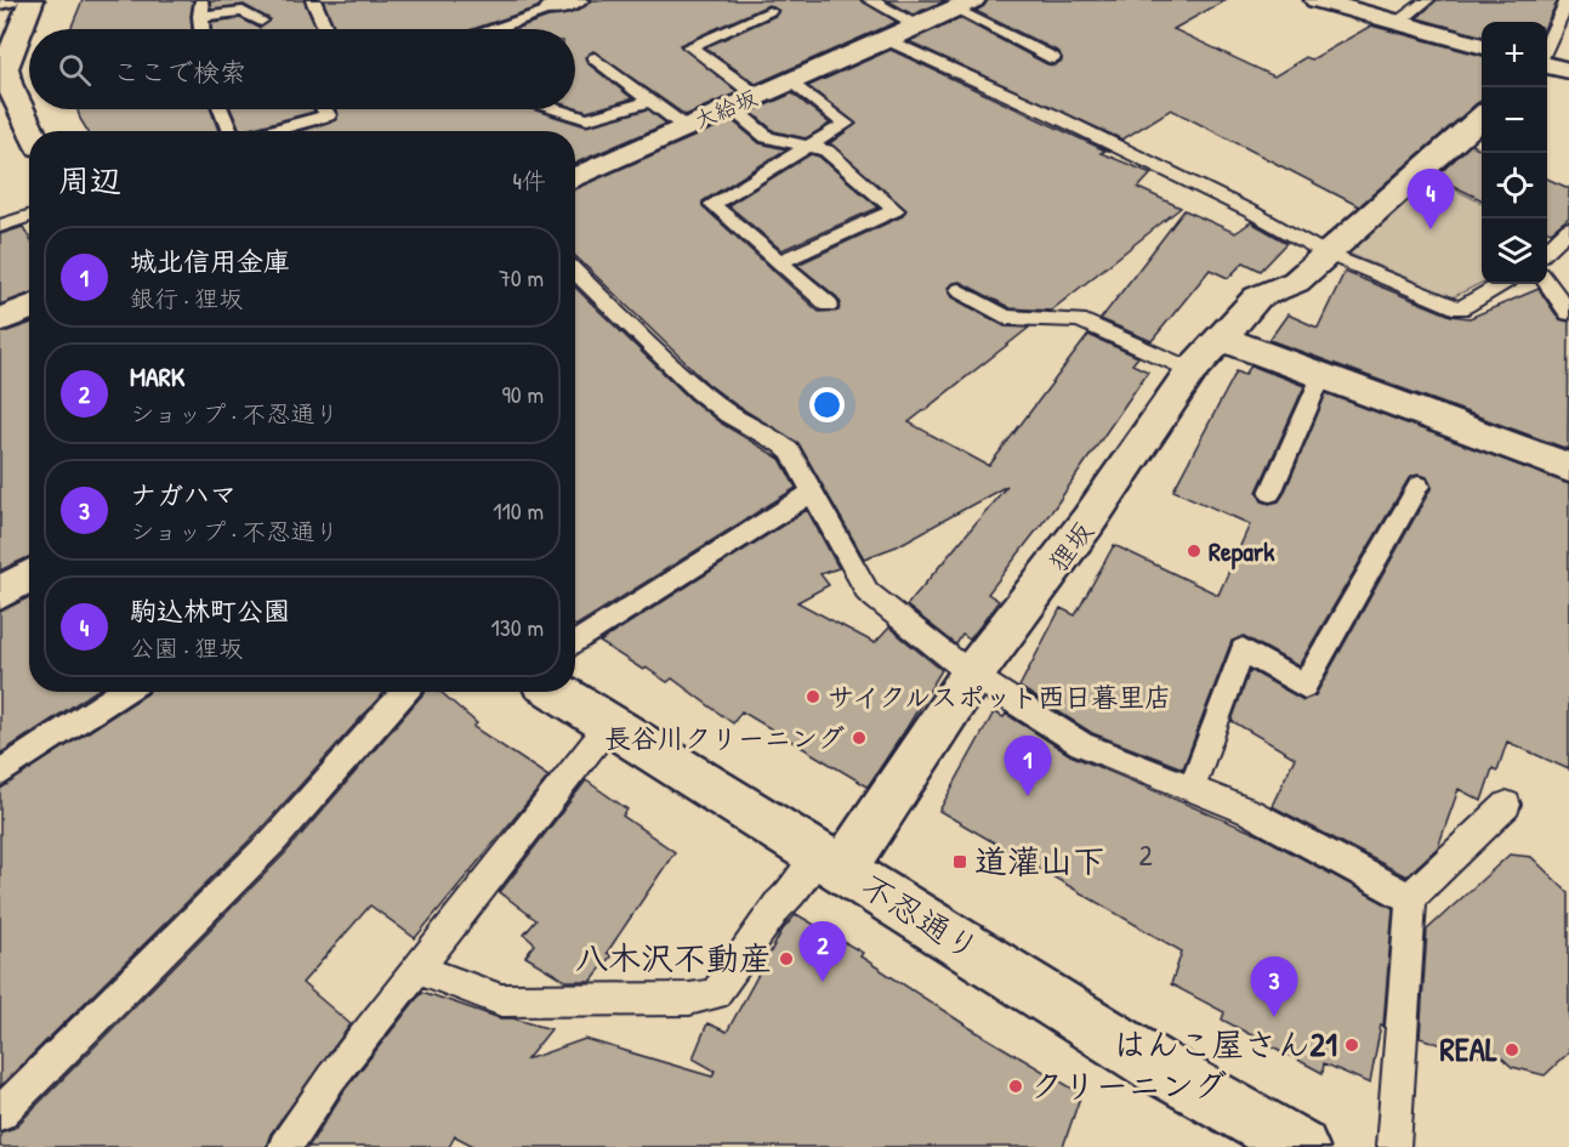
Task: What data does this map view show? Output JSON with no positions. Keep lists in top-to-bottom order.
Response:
{
  "streets": {
    "street": ["大給坂", "狸坂", "不忍通り"]
  },
  "crossings": [
    ["狸坂", "不忍通り"]
  ],
  "places": {
    "other": [
      "Repark",
      "サイクルスポット西日暮里店",
      "長谷川クリーニング",
      "八木沢不動産",
      "はんこ屋さん21",
      "REAL",
      "クリーニング"
    ],
    "transit": ["道灌山下"]
  },
  "house_numbers": ["2"],
  "page": {
    "map_buttons": ["+", "−"],
    "search": "ここで検索",
    "heading": ["周辺", "4件"],
    "pins": [
      "4",
      "1",
      "2",
      "3"
    ],
    "list": [
      {
        "mark": "1",
        "name": "城北信用金庫",
        "note": "銀行 · 狸坂",
        "value": "70 m"
      },
      {
        "mark": "2",
        "name": "MARK",
        "note": "ショップ · 不忍通り",
        "value": "90 m"
      },
      {
        "mark": "3",
        "name": "ナガハマ",
        "note": "ショップ · 不忍通り",
        "value": "110 m"
      },
      {
        "mark": "4",
        "name": "駒込林町公園",
        "note": "公園 · 狸坂",
        "value": "130 m"
      }
    ]
  }
}
